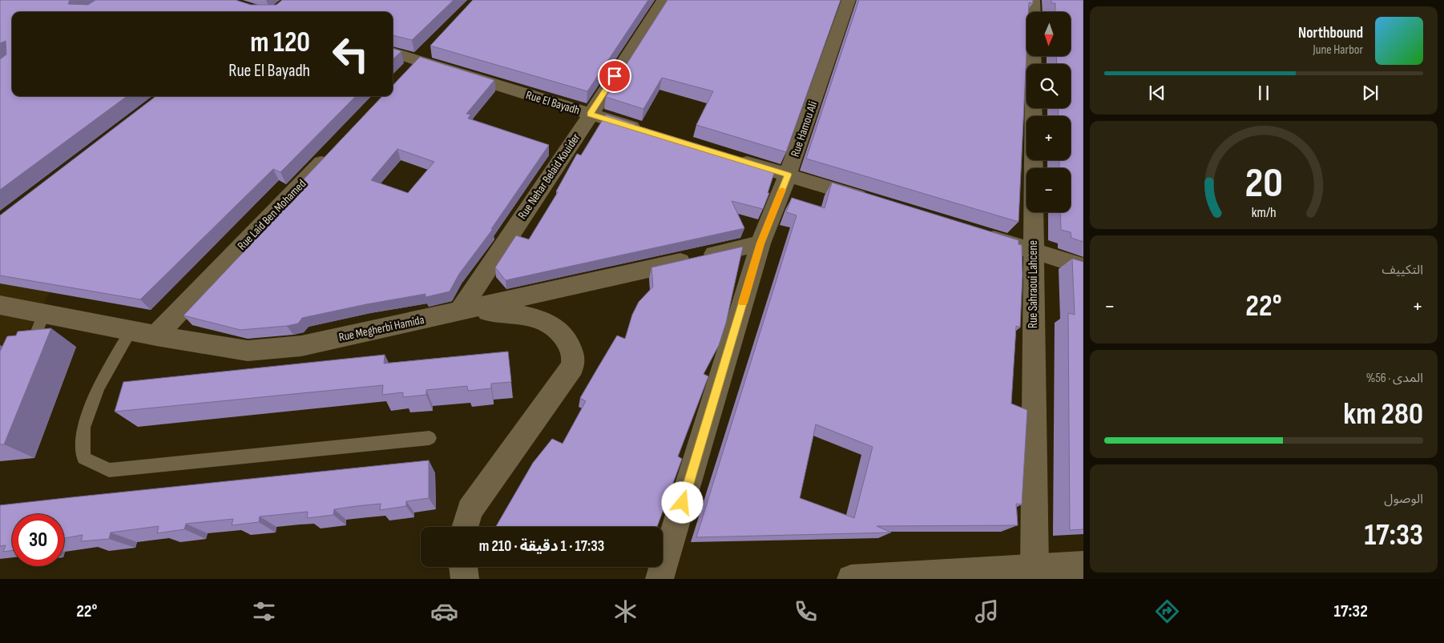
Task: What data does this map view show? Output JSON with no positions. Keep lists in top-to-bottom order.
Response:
{
  "streets": {
    "street": [
      "Rue El Bayadh",
      "Rue Hamou Ali",
      "Rue Nehar Belaid Kouider",
      "Rue Laid Ben Mohamed",
      "Rue Sahraoui Lahcene",
      "Rue Megherbi Hamida"
    ]
  },
  "crossings": [
    ["Rue El Bayadh", "Rue Nehar Belaid Kouider"],
    ["Rue Hamou Ali", "Rue Megherbi Hamida"],
    ["Rue Nehar Belaid Kouider", "Rue Megherbi Hamida"],
    ["Rue Laid Ben Mohamed", "Rue Megherbi Hamida"]
  ],
  "north": "bottom",
  "page": {
    "map_buttons": ["+", "−"],
    "turn": ["120 m", "Rue El Bayadh"],
    "song": ["Northbound", "June Harbor"],
    "tile": [
      "التكييف",
      ["المدى · 56%", "280 km"],
      ["الوصول", "17:33"]
    ],
    "heat": ["−", "22°", "+"],
    "limit": "30",
    "trip": "17:33 · 1 دقيقة · 210 m",
    "tabs": ["17:32", "22°"],
    "gauge": ["20", "km/h"]
  }
}
